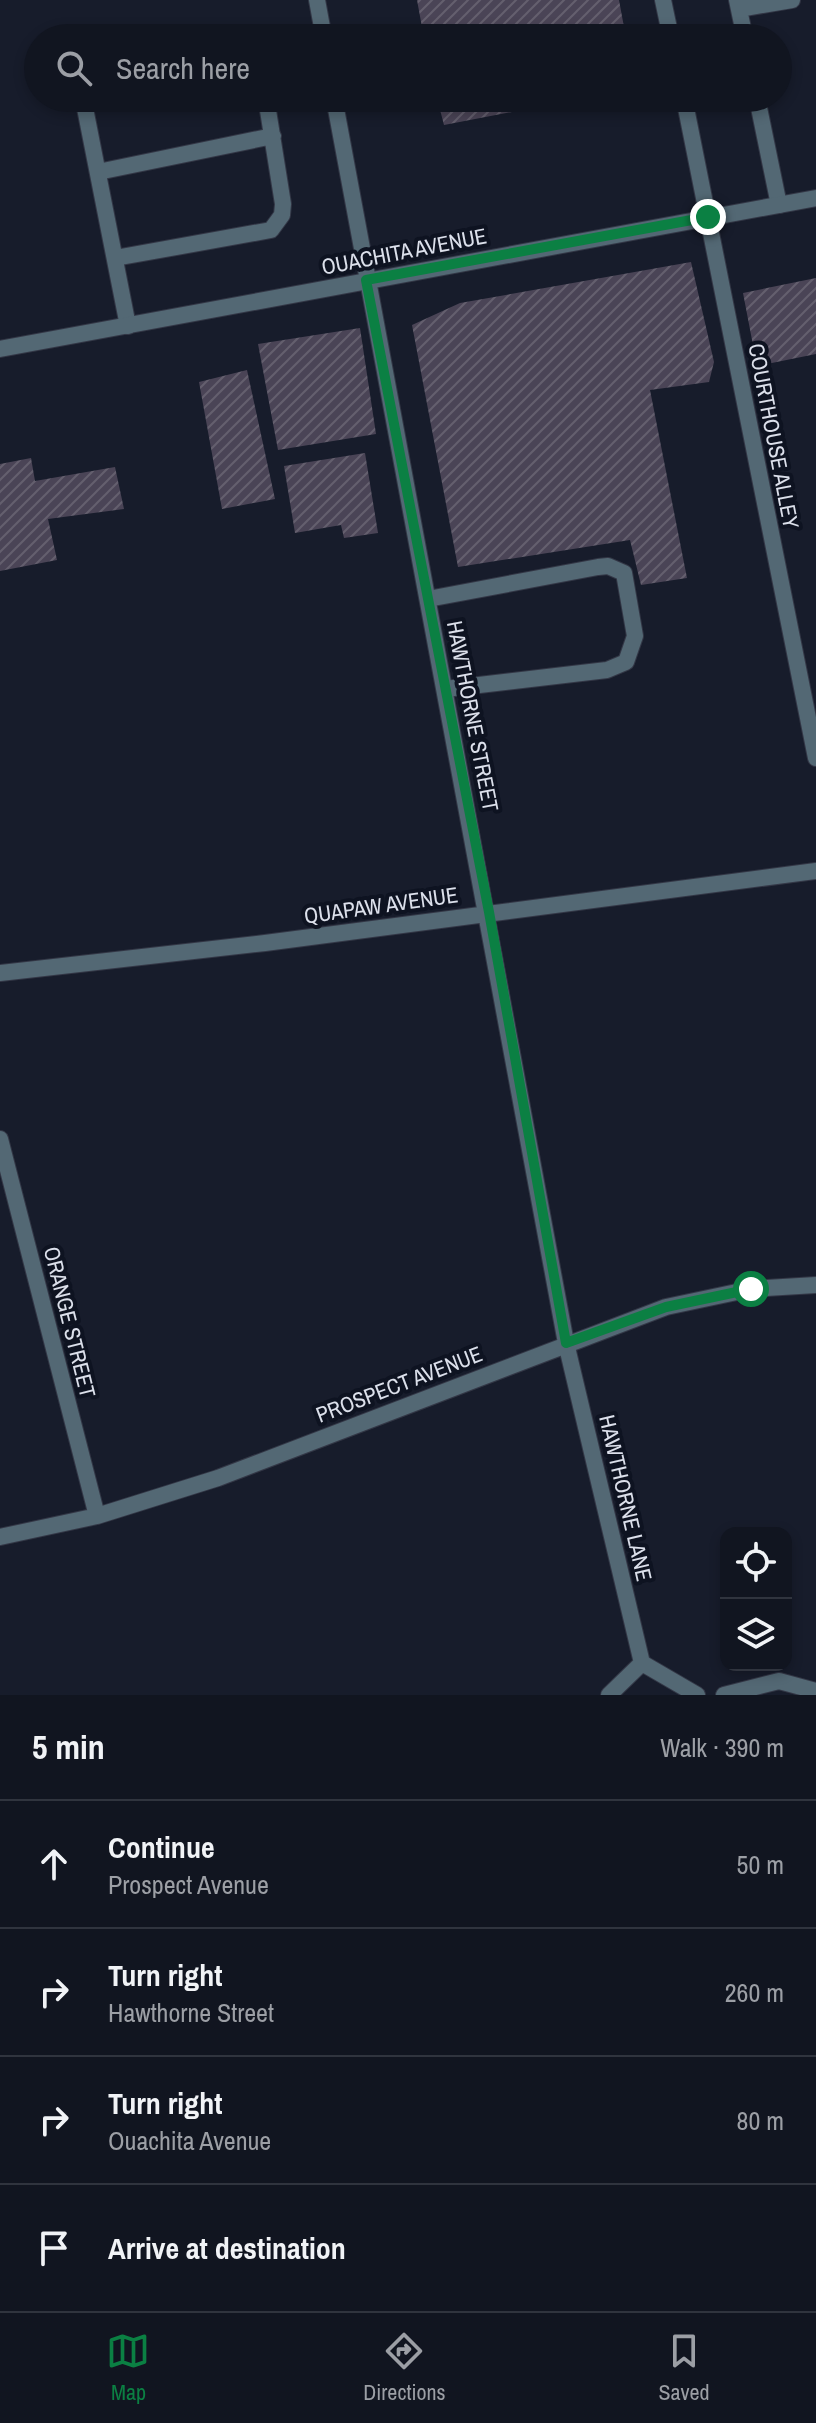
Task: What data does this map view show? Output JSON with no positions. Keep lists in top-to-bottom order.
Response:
{
  "streets": {
    "street": [
      "OUACHITA AVENUE",
      "COURTHOUSE ALLEY",
      "HAWTHORNE STREET",
      "QUAPAW AVENUE",
      "ORANGE STREET",
      "PROSPECT AVENUE",
      "HAWTHORNE LANE"
    ]
  },
  "crossings": [
    ["OUACHITA AVENUE", "COURTHOUSE ALLEY"],
    ["OUACHITA AVENUE", "HAWTHORNE STREET"],
    ["HAWTHORNE STREET", "QUAPAW AVENUE"],
    ["HAWTHORNE STREET", "PROSPECT AVENUE"],
    ["HAWTHORNE STREET", "HAWTHORNE LANE"],
    ["ORANGE STREET", "PROSPECT AVENUE"],
    ["PROSPECT AVENUE", "HAWTHORNE LANE"]
  ],
  "page": {
    "search": "Search here",
    "heading": ["5 min", "Walk · 390 m"],
    "list": [
      ["Continue", "Prospect Avenue", "50 m"],
      ["Turn right", "Hawthorne Street", "260 m"],
      ["Turn right", "Ouachita Avenue", "80 m"],
      "Arrive at destination"
    ],
    "nav": ["Map", "Directions", "Saved"]
  }
}
